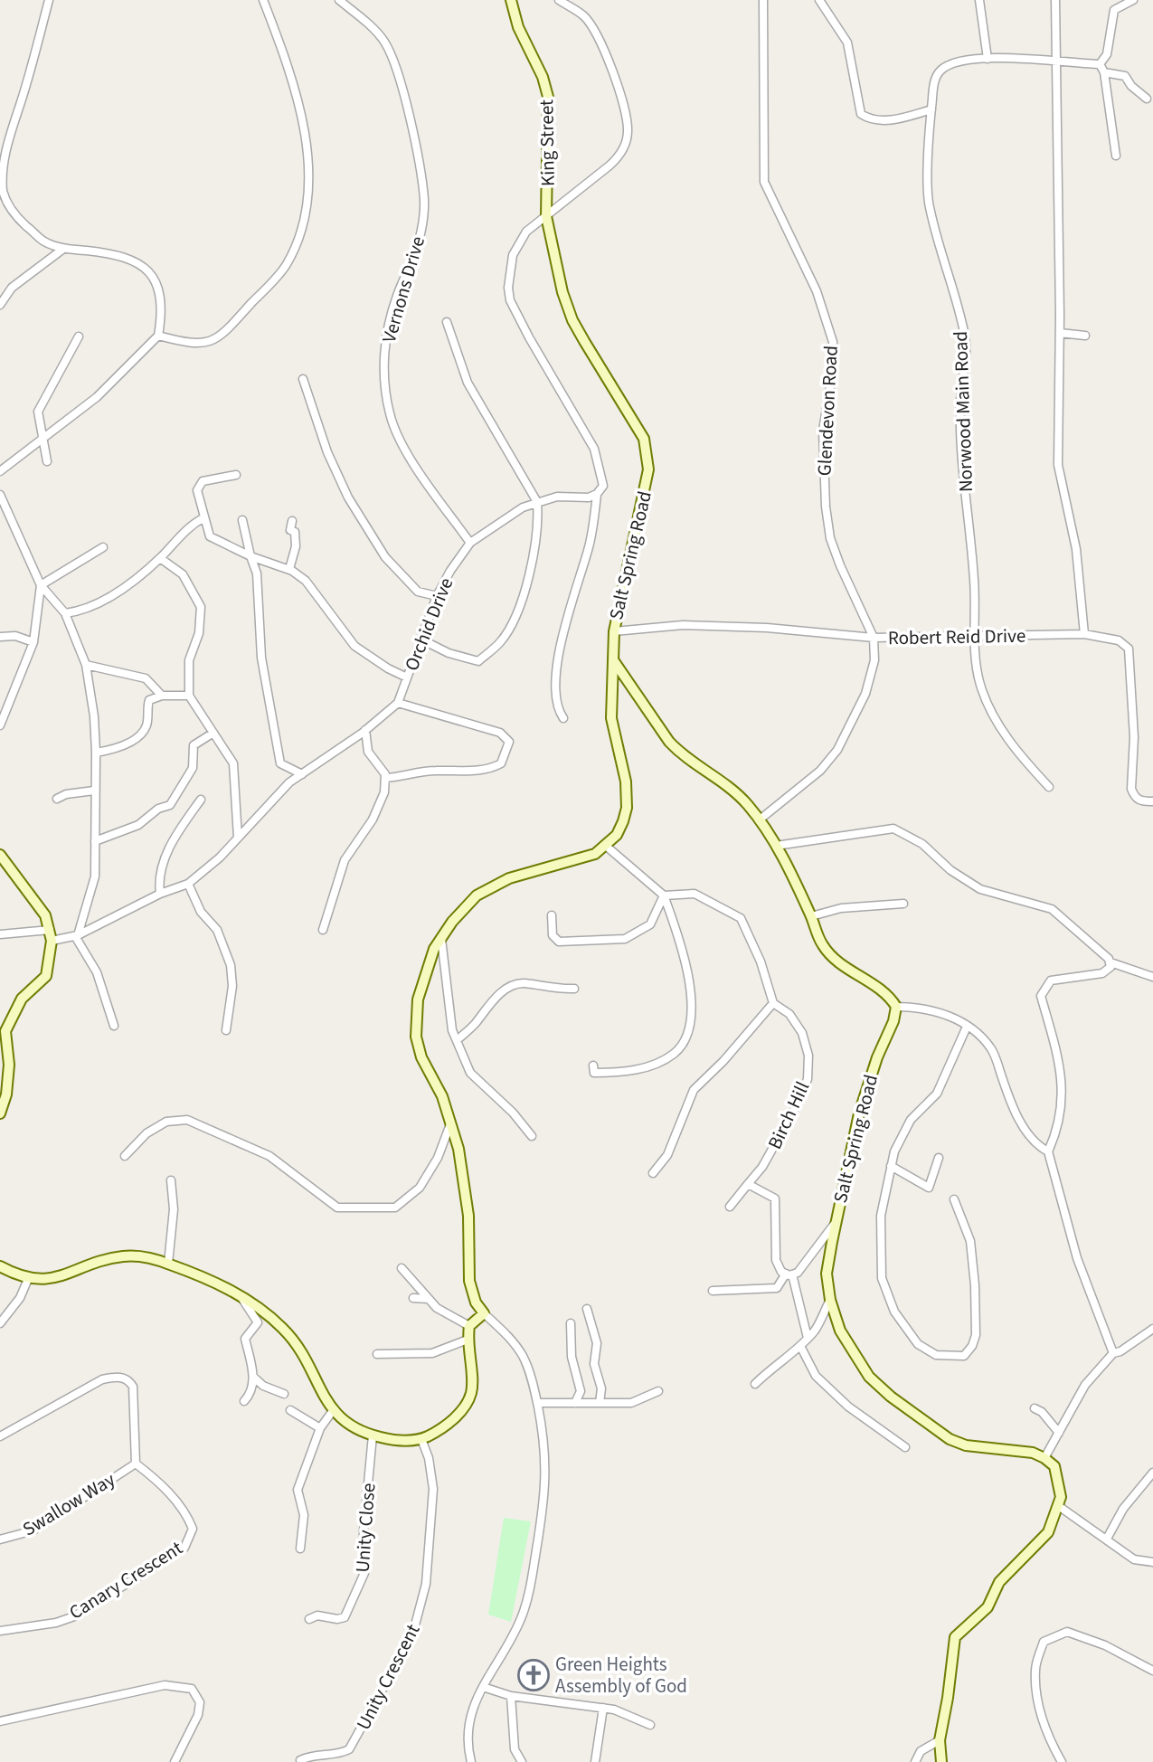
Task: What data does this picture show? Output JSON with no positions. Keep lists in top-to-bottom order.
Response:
{
  "streets": {
    "street": [
      "King Street",
      "Vernons Drive",
      "Glendevon Road",
      "Norwood Main Road",
      "Salt Spring Road",
      "Orchid Drive",
      "Robert Reid Drive",
      "Birch Hill",
      "Swallow Way",
      "Unity Close",
      "Canary Crescent",
      "Unity Crescent"
    ]
  },
  "crossings": [
    ["King Street", "Salt Spring Road"],
    ["Vernons Drive", "Orchid Drive"],
    ["Glendevon Road", "Robert Reid Drive"],
    ["Norwood Main Road", "Robert Reid Drive"],
    ["Salt Spring Road", "Robert Reid Drive"],
    ["Swallow Way", "Canary Crescent"]
  ],
  "places": {
    "church": ["Green Heights Assembly of God"]
  }
}
